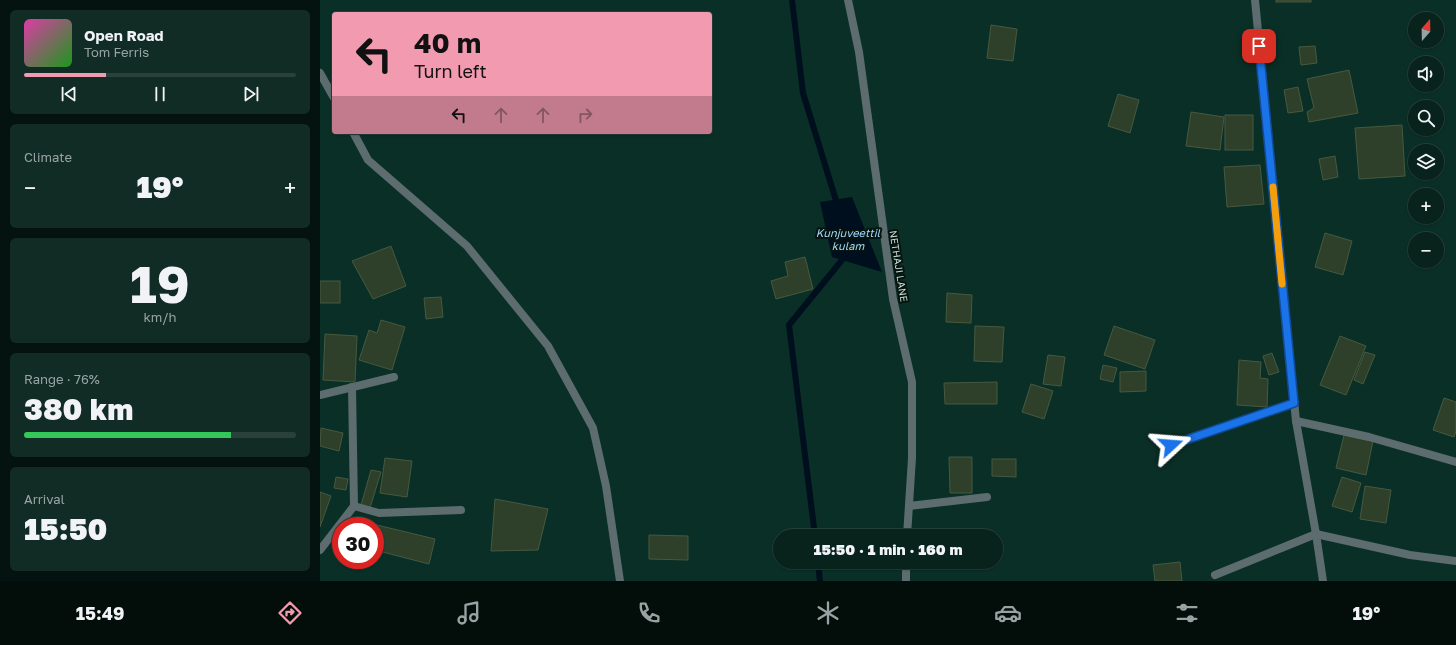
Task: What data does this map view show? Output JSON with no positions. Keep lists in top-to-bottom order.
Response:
{
  "streets": {
    "street": ["NETHAJI LANE"]
  },
  "water": ["Kunjuveettil kulam"],
  "north": "top",
  "page": {
    "map_buttons": ["+", "−"],
    "turn": ["40 m", "Turn left"],
    "song": ["Open Road", "Tom Ferris"],
    "tile": [
      "Climate",
      ["19", "km/h"],
      ["Range · 76%", "380 km"],
      ["Arrival", "15:50"]
    ],
    "heat": ["−", "19°", "+"],
    "limit": "30",
    "trip": "15:50 · 1 min · 160 m",
    "tabs": ["15:49", "19°"]
  }
}
